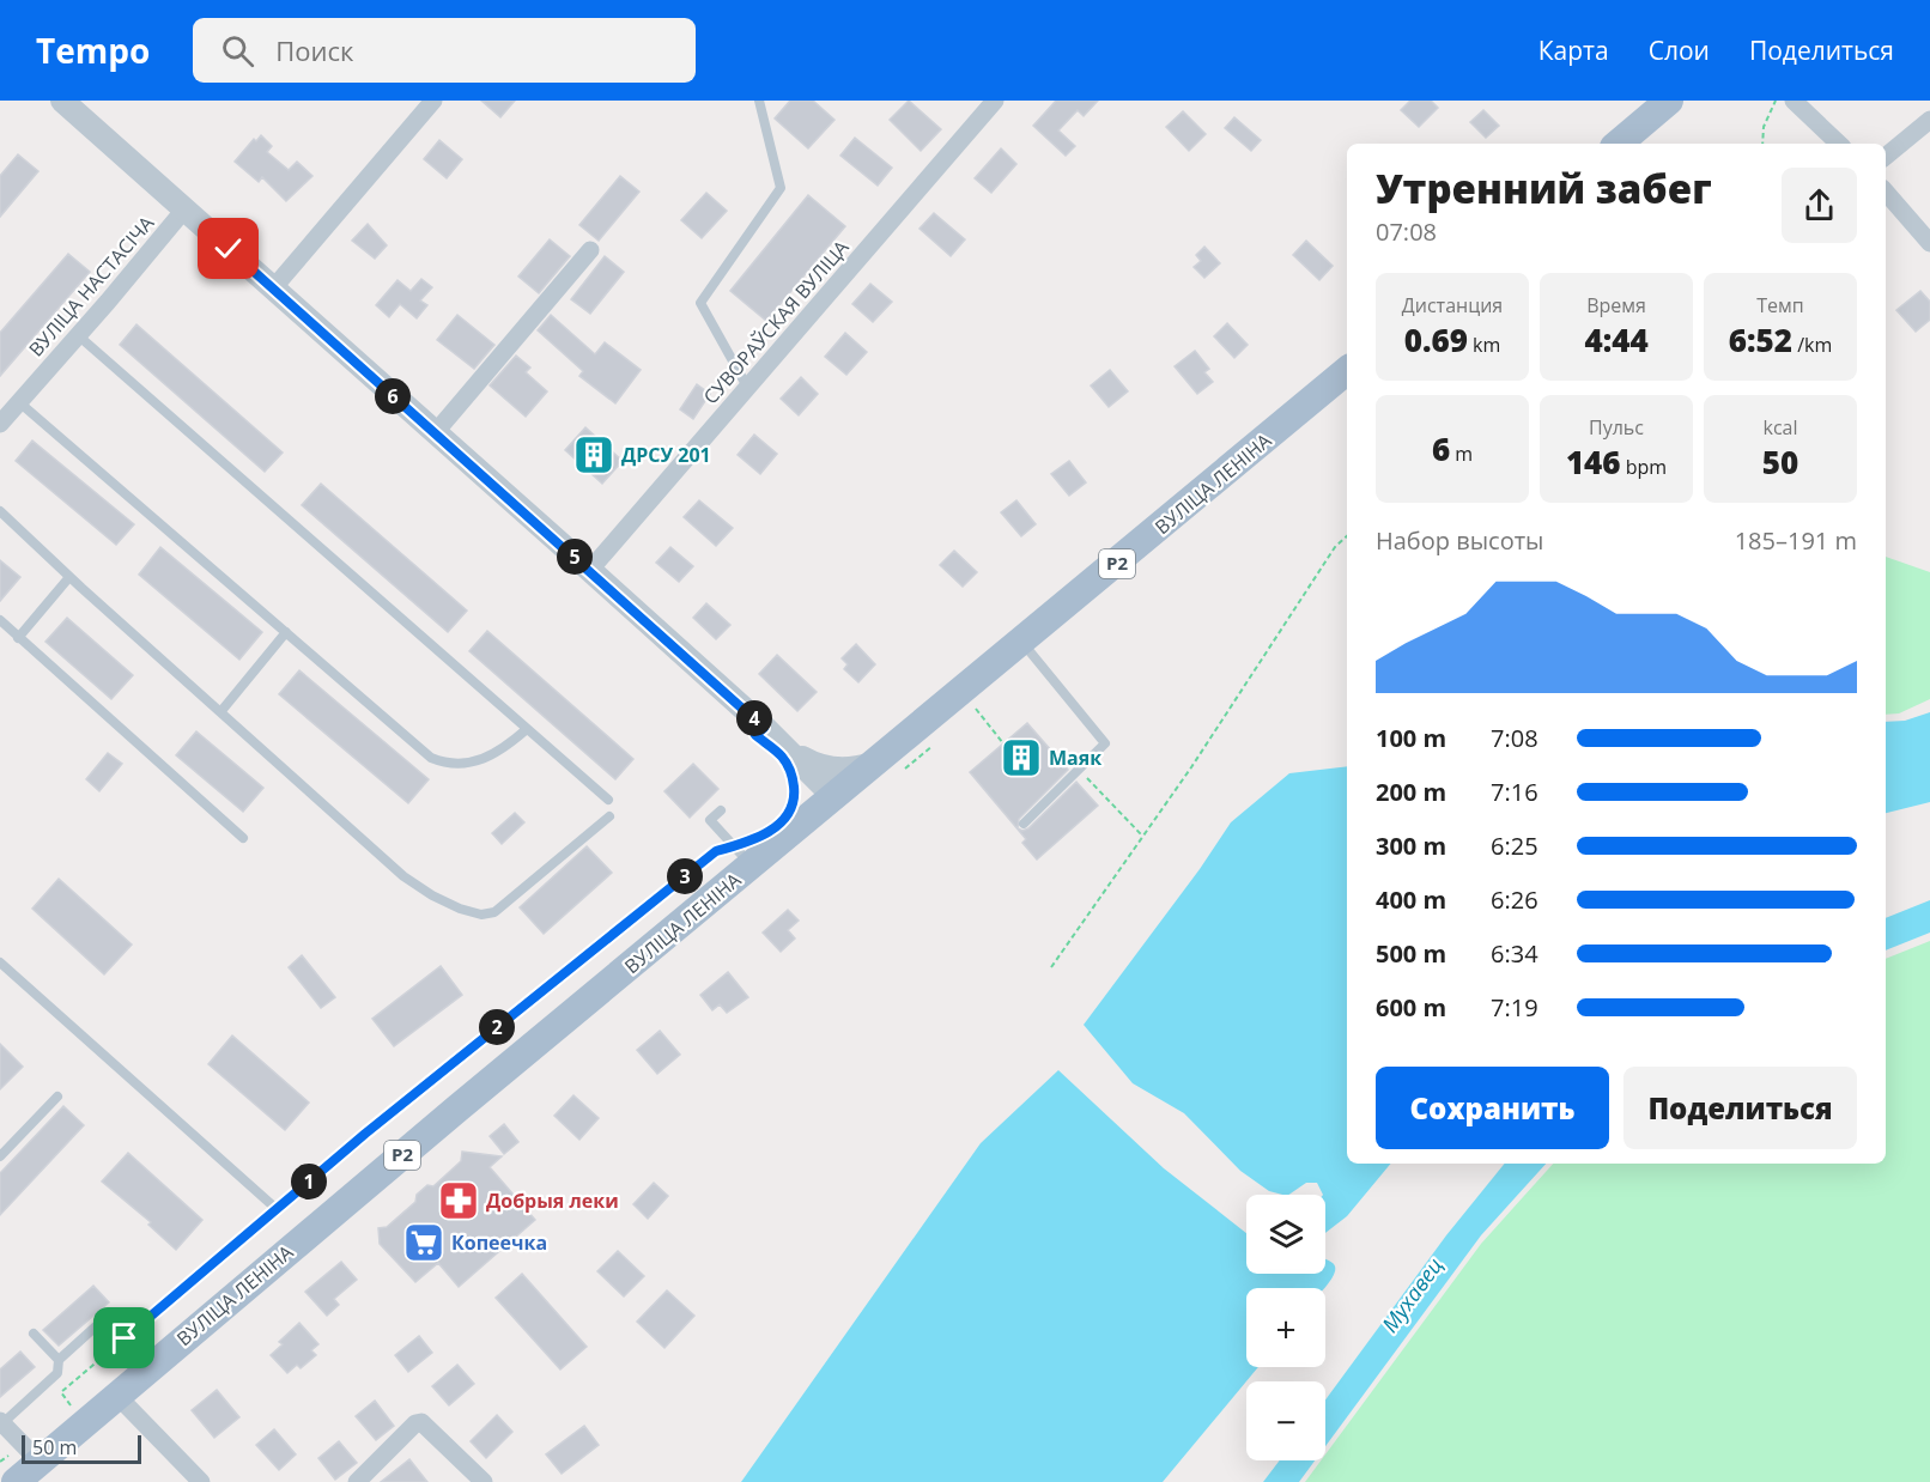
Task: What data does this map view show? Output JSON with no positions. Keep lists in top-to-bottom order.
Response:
{
  "streets": {
    "main road": ["ВУЛІЦА ЛЕНІНА", "Р2"],
    "street": ["ВУЛІЦА НАСТАСІЧА", "СУВОРАЎСКАЯ ВУЛІЦА"]
  },
  "water": ["Мухавец"],
  "places": {
    "building": ["ДРСУ 201", "Маяк"],
    "pharmacy": ["Добрыя леки"],
    "supermarket": ["Копеечка"]
  },
  "scale_bar": "50 m",
  "page": {
    "header": "Tempo",
    "search": "Поиск",
    "nav": ["Карта", "Слои", "Поделиться"],
    "heading": ["Утренний забег", "07:08"],
    "stats": [
      ["Дистанция", "0.69 km"],
      ["Время", "4:44"],
      ["Темп", "6:52 /km"],
      ["6 m"],
      ["Пульс", "146 bpm"],
      ["kcal", "50"]
    ],
    "pins": [
      "6",
      "5",
      "4",
      "3",
      "2",
      "1"
    ],
    "chart": ["Набор высоты", "185–191 m"],
    "list": [
      {
        "name": "100 m",
        "note": "7:08"
      },
      {
        "name": "200 m",
        "note": "7:16"
      },
      {
        "name": "300 m",
        "note": "6:25"
      },
      {
        "name": "400 m",
        "note": "6:26"
      },
      {
        "name": "500 m",
        "note": "6:34"
      },
      {
        "name": "600 m",
        "note": "7:19"
      }
    ],
    "buttons": ["Сохранить", "Поделиться"],
    "map_buttons": ["+", "−"],
    "scale": "50 m"
  }
}
